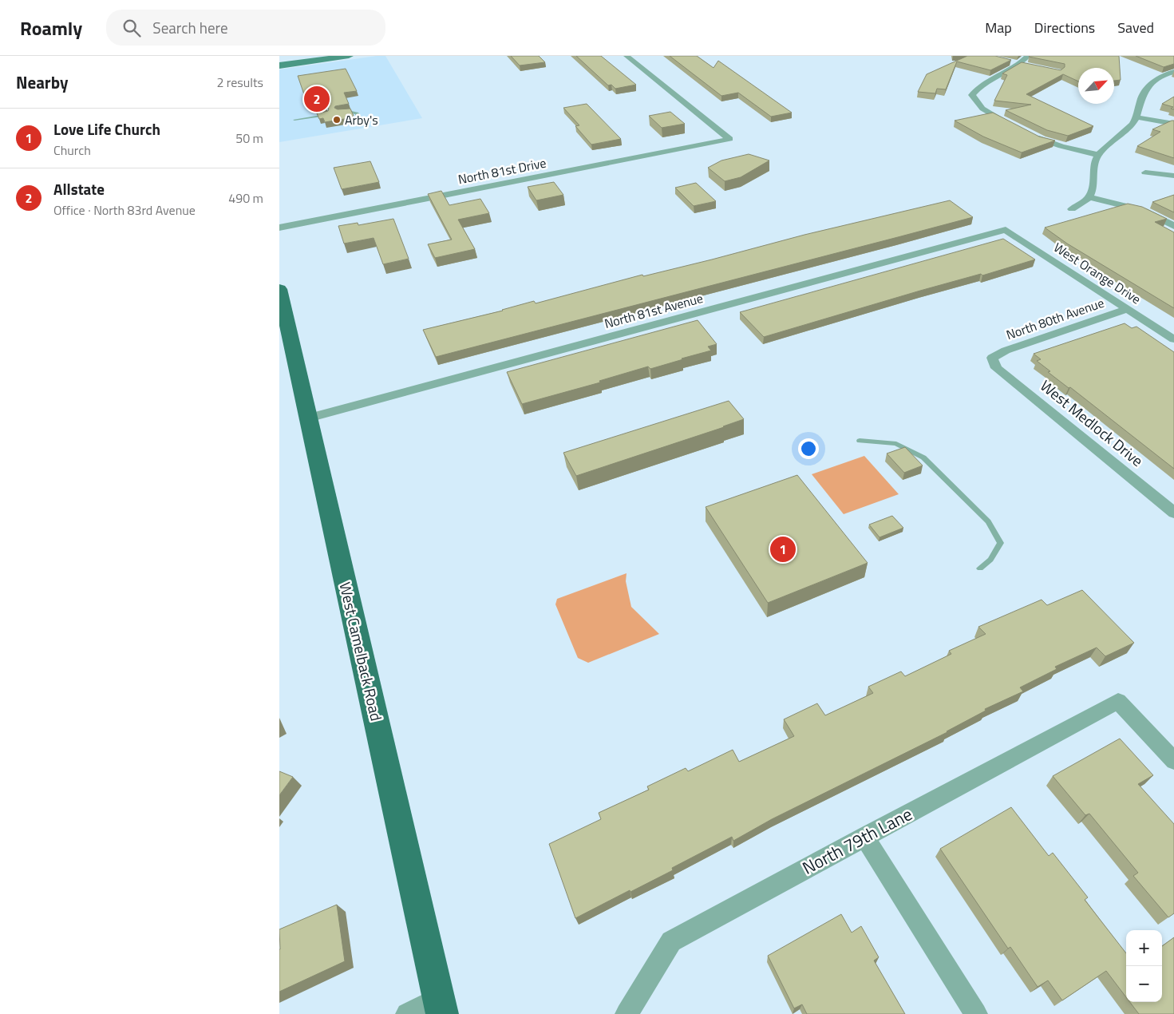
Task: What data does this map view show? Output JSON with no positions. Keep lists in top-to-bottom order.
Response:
{
  "streets": {
    "main road": ["West Camelback Road"],
    "street": [
      "North 81st Drive",
      "West Orange Drive",
      "North 81st Avenue",
      "North 80th Avenue",
      "West Medlock Drive",
      "North 79th Lane"
    ]
  },
  "crossings": [
    ["West Orange Drive", "North 81st Avenue"],
    ["West Orange Drive", "North 80th Avenue"],
    ["North 81st Avenue", "West Camelback Road"],
    ["North 80th Avenue", "West Medlock Drive"]
  ],
  "places": ["Arby's"],
  "north": "top right",
  "page": {
    "header": "Roamly",
    "search": "Search here",
    "nav": ["Map", "Directions", "Saved"],
    "heading": ["Nearby", "2 results"],
    "pins": ["2", "1"],
    "list": [
      {
        "mark": "1",
        "name": "Love Life Church",
        "note": "Church",
        "value": "50 m"
      },
      {
        "mark": "2",
        "name": "Allstate",
        "note": "Office · North 83rd Avenue",
        "value": "490 m"
      }
    ],
    "map_buttons": ["+", "−"]
  }
}
